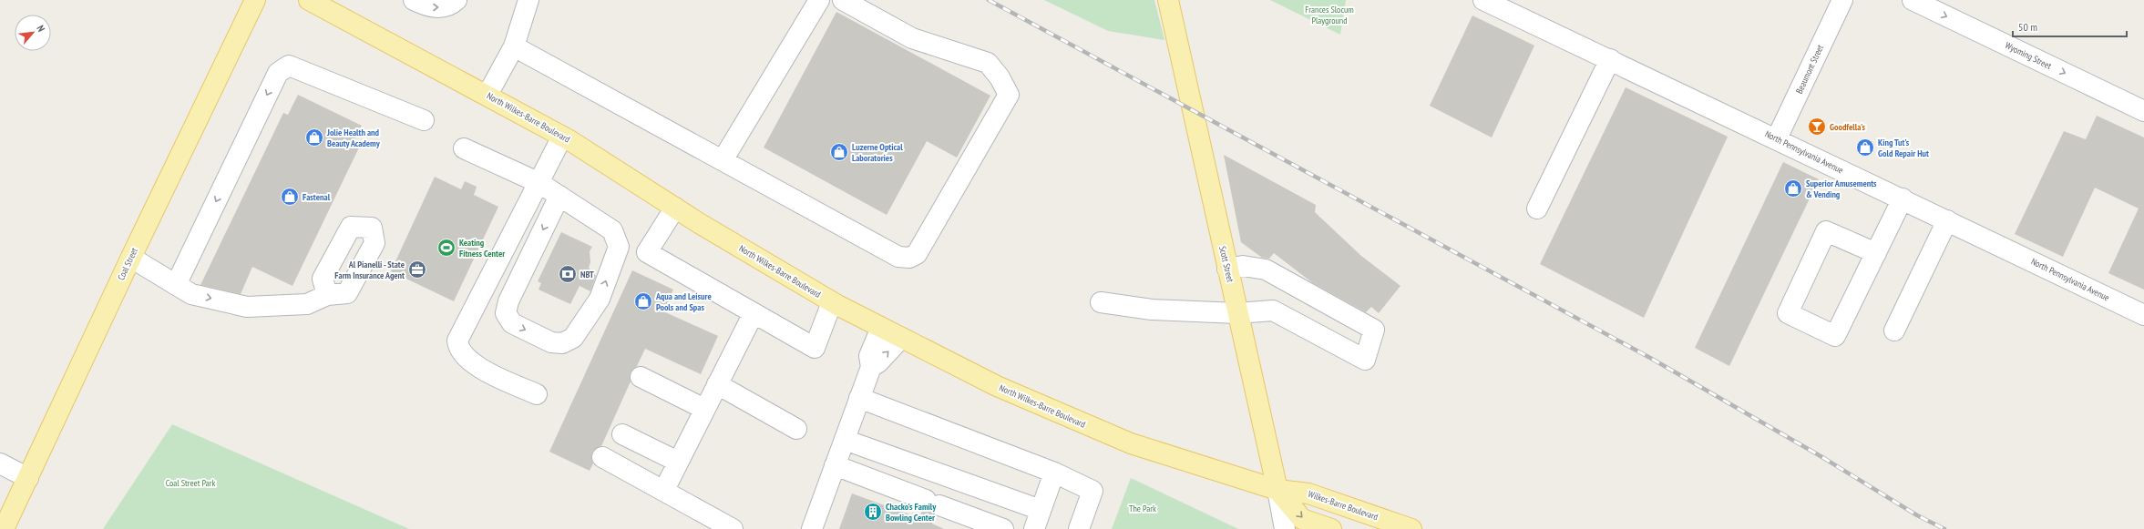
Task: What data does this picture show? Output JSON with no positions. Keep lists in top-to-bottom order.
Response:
{
  "streets": {
    "main road": [
      "North Wilkes-Barre Boulevard",
      "Coal Street",
      "Scott Street",
      "Wilkes-Barre Boulevard"
    ],
    "street": ["Wyoming Street", "Beaumont Street", "North Pennsylvania Avenue"]
  },
  "crossings": [
    ["Beaumont Street", "North Pennsylvania Avenue"],
    ["North Wilkes-Barre Boulevard", "Scott Street"],
    ["North Wilkes-Barre Boulevard", "Wilkes-Barre Boulevard"],
    ["Scott Street", "Wilkes-Barre Boulevard"]
  ],
  "one_way": ["Wyoming Street"],
  "parks": ["Frances Slocum Playground", "Coal Street Park", "The Park"],
  "places": {
    "bar": ["Goodfella's"],
    "shop": [
      "Jolie Health and Beauty Academy",
      "King Tut's Gold Repair Hut",
      "Luzerne Optical Laboratories",
      "Superior Amusements & Vending",
      "Fastenal",
      "Aqua and Leisure Pools and Spas"
    ],
    "sports": ["Keating Fitness Center"],
    "office": ["Al Pianelli - State Farm Insurance Agent"],
    "bank": ["NBT"],
    "building": ["Chacko's Family Bowling Center"]
  },
  "scale_bar": "50 m",
  "north": "top right"
}
